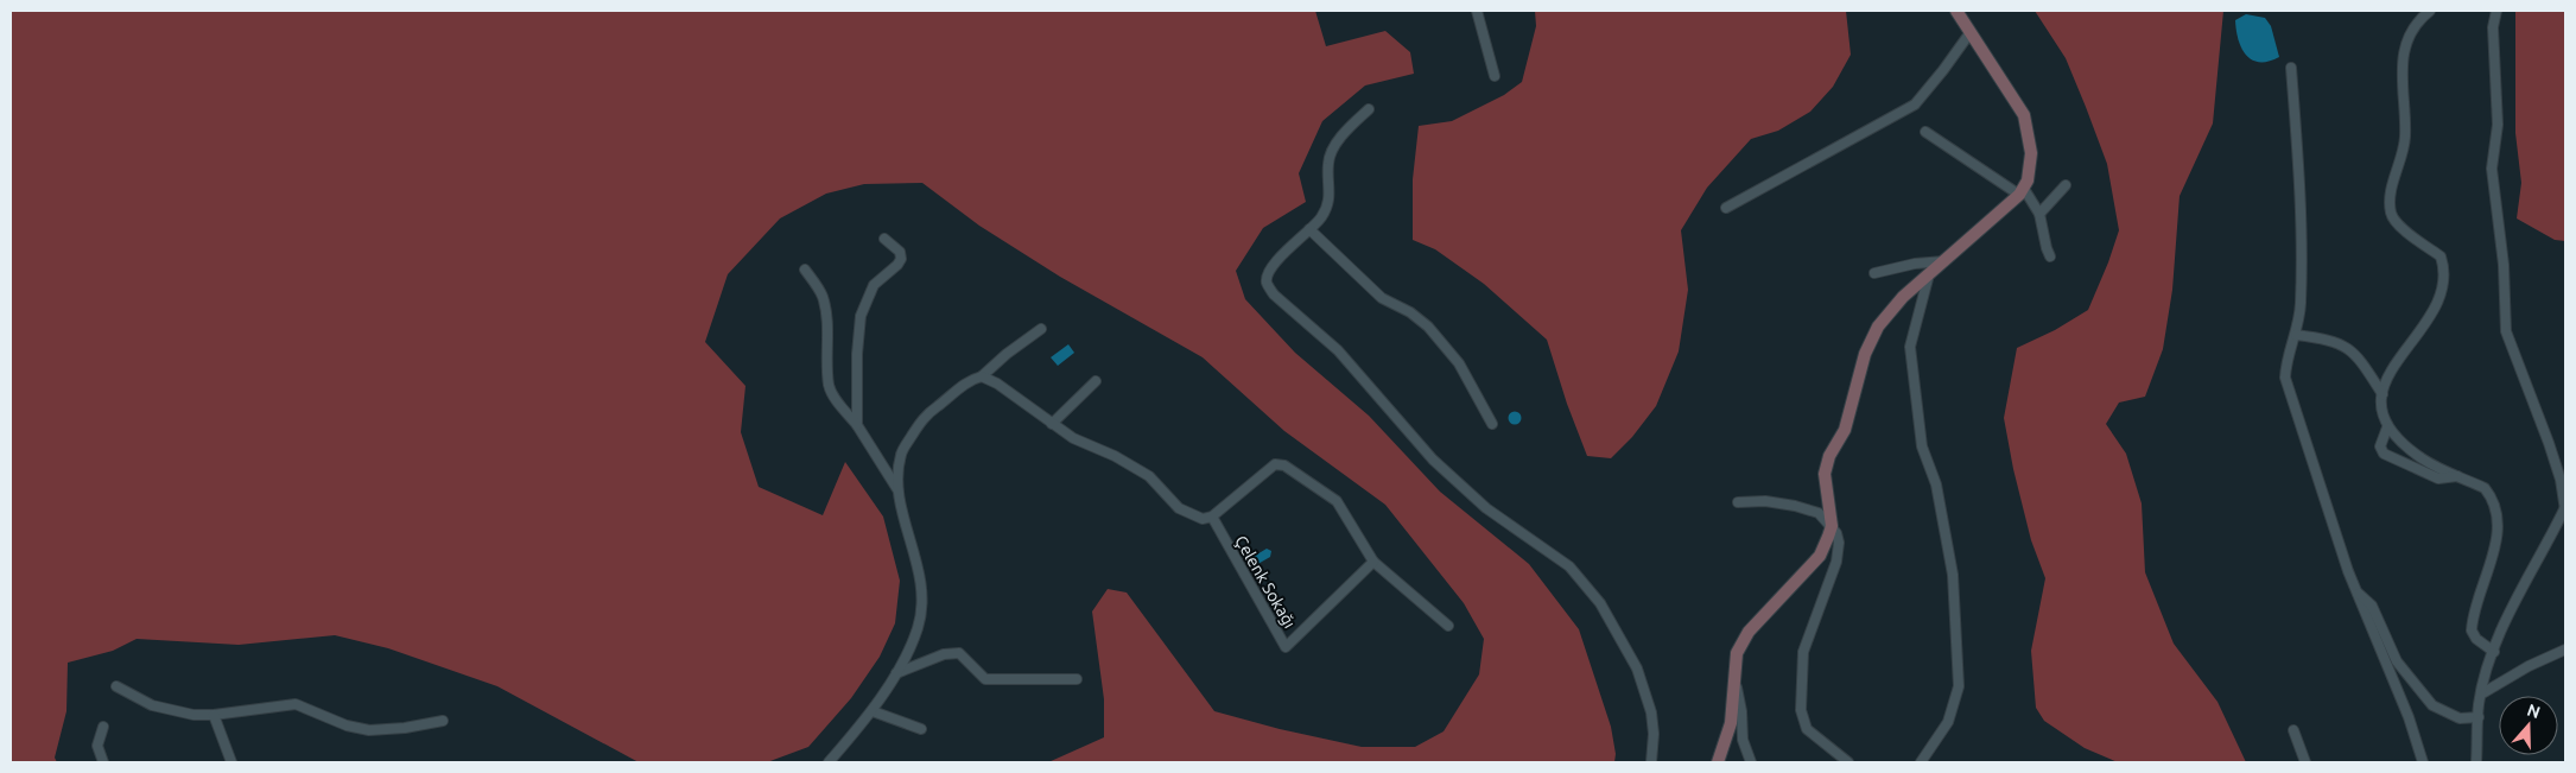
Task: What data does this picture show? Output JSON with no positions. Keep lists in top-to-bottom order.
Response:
{
  "streets": {
    "street": ["Çelenk Sokağı"]
  },
  "north": "top"
}
